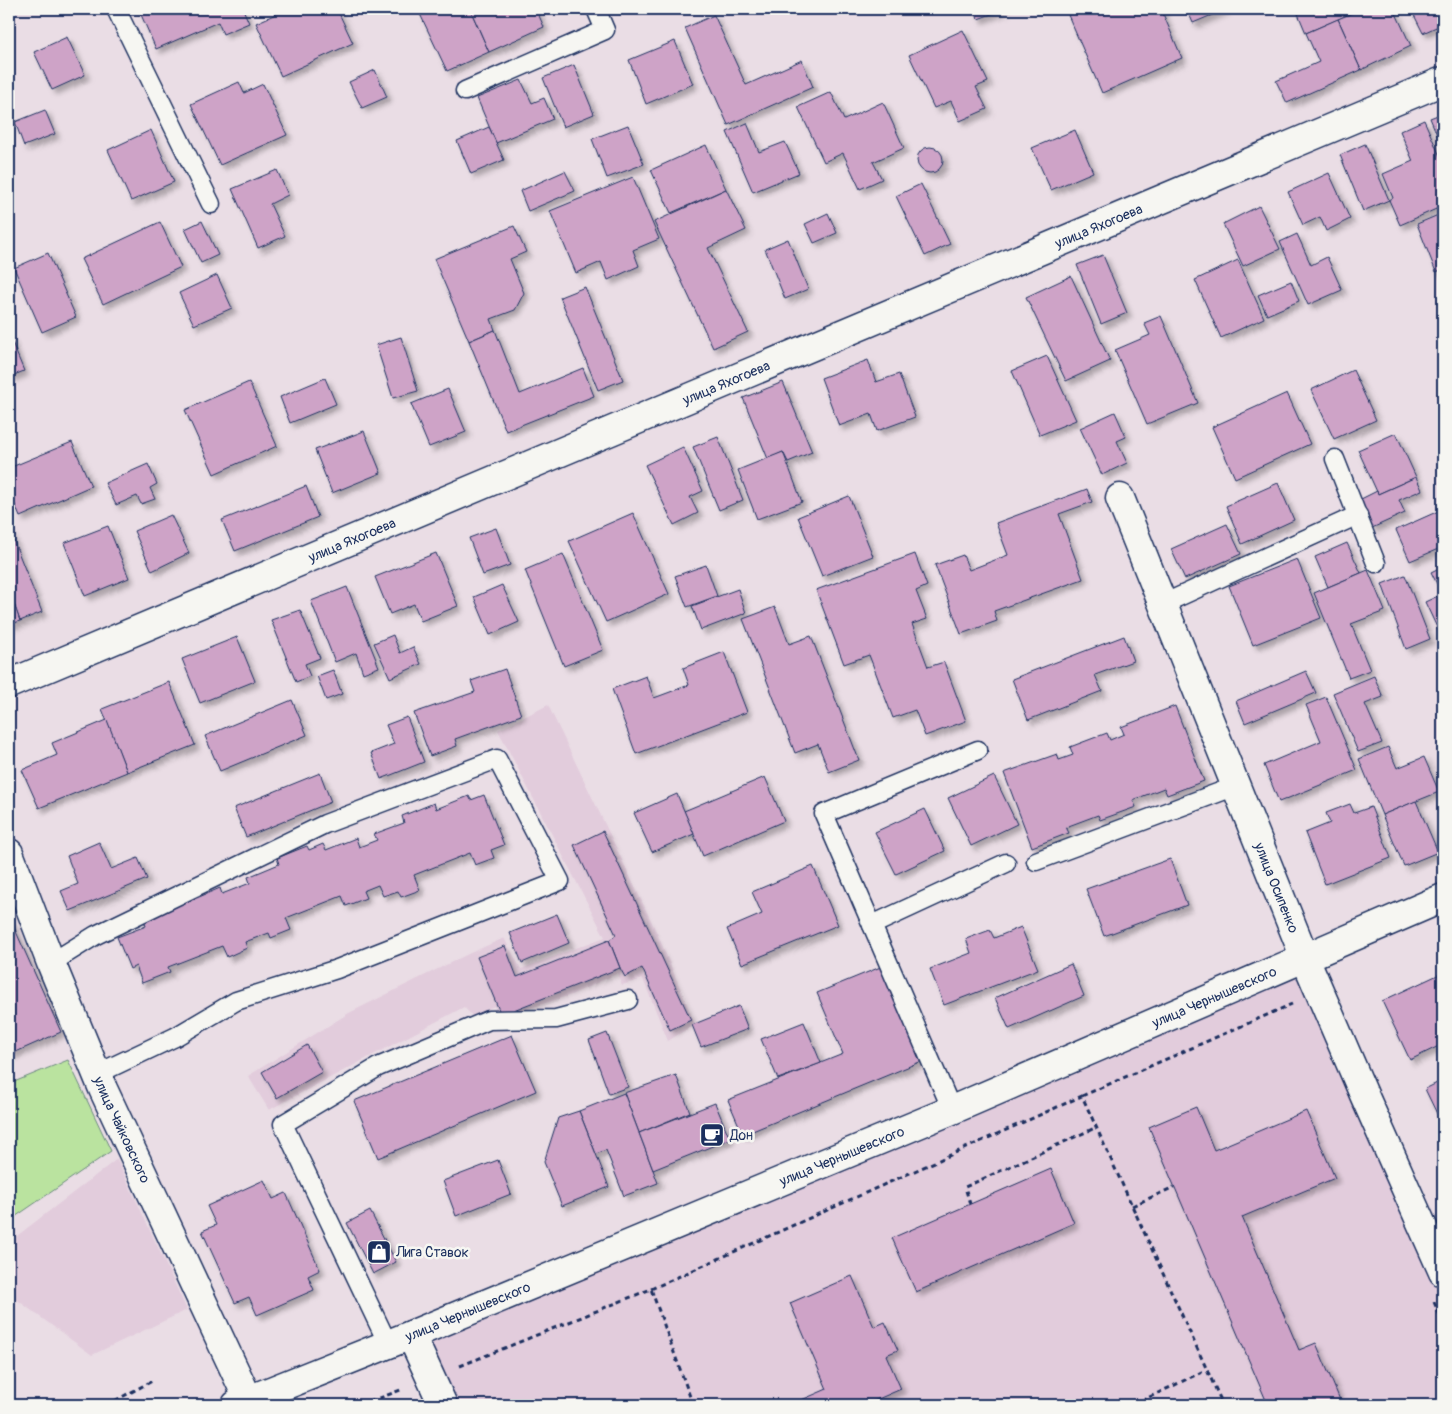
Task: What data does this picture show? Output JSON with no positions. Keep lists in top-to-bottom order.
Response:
{
  "streets": {
    "street": [
      "улица Яхогоева",
      "улица Осипенко",
      "улица Чернышевского",
      "улица Чайковского"
    ]
  },
  "crossings": [
    ["улица Осипенко", "улица Чернышевского"],
    ["улица Чернышевского", "улица Чайковского"]
  ],
  "places": {
    "cafe": ["Дон"],
    "shop": ["Лига Ставок"]
  }
}
